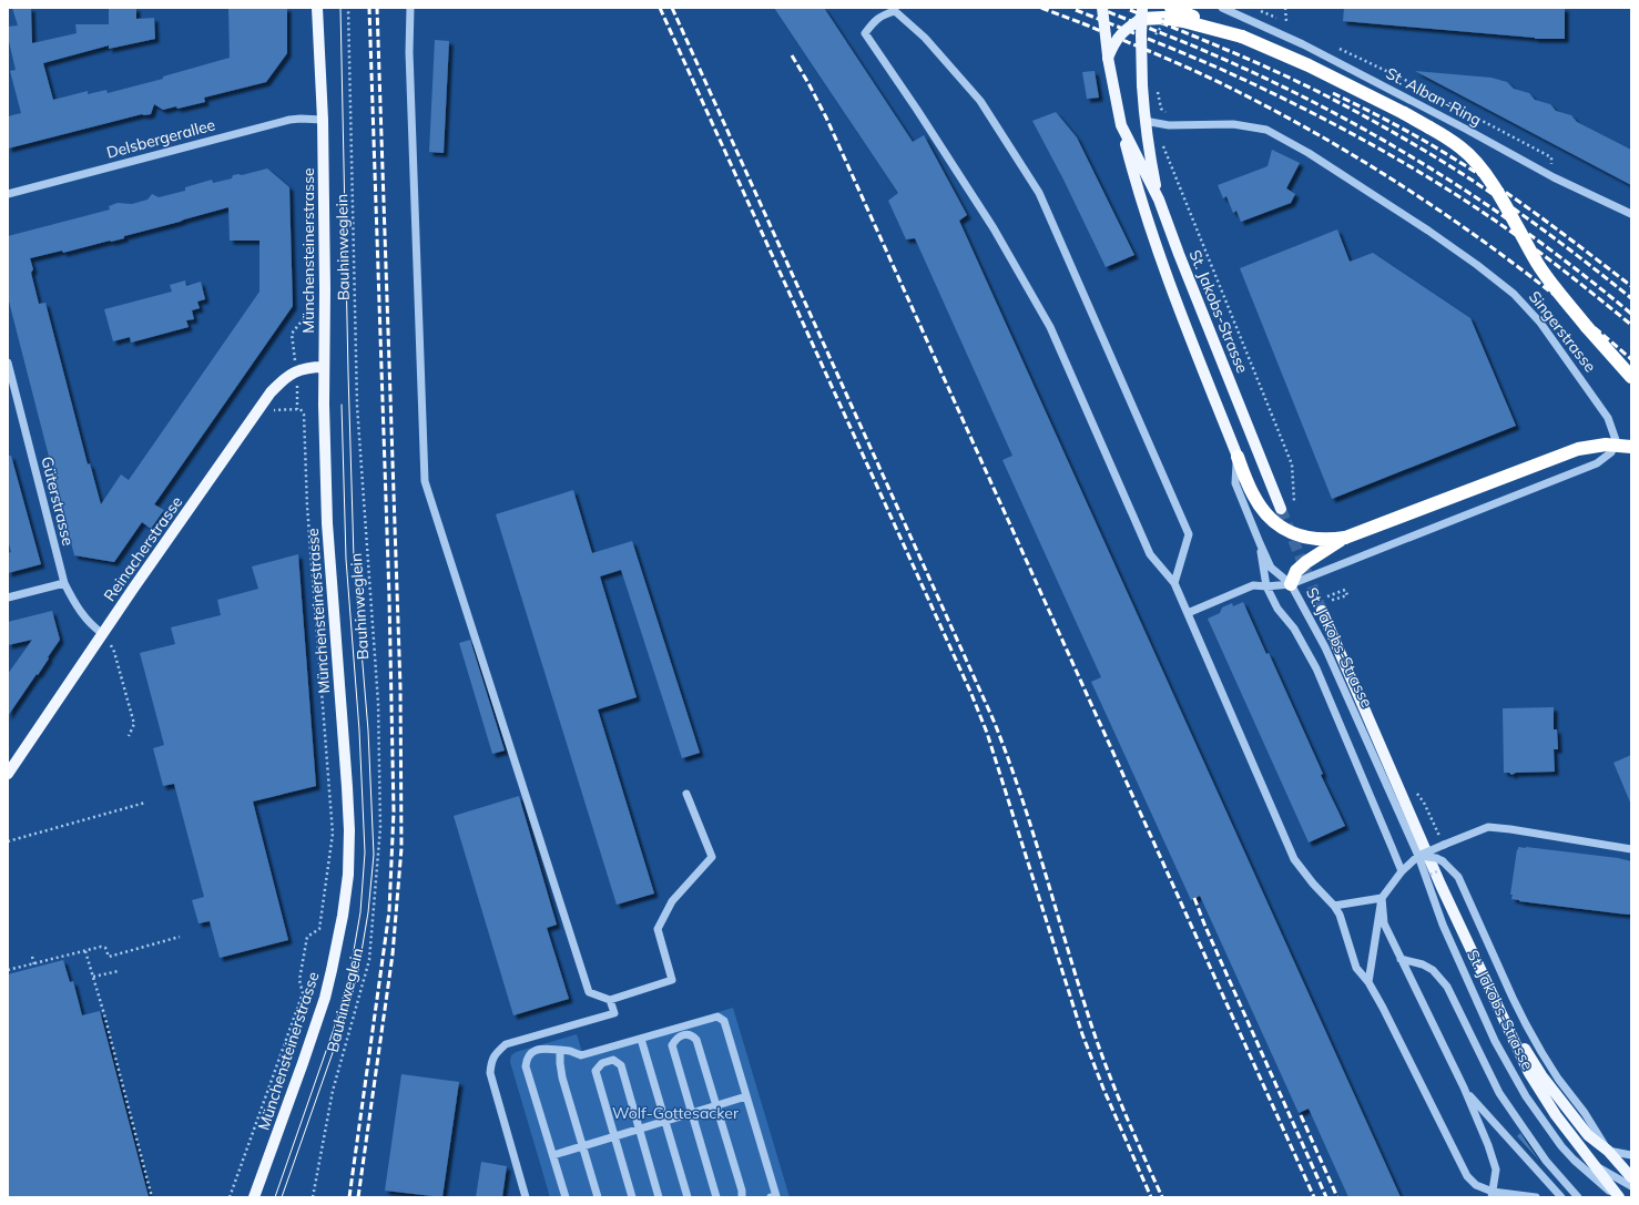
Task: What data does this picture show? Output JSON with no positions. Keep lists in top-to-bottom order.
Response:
{
  "streets": {
    "main road": ["Münchensteinerstrasse", "St. Jakobs-Strasse", "Reinacherstrasse"],
    "street": [
      "St. Alban-Ring",
      "Delsbergerallee",
      "Singerstrasse",
      "Güterstrasse"
    ],
    "path": ["Bauhinweglein"]
  },
  "crossings": [
    ["Delsbergerallee", "Münchensteinerstrasse"],
    ["Münchensteinerstrasse", "Reinacherstrasse"],
    ["St. Jakobs-Strasse", "Singerstrasse"],
    ["Güterstrasse", "Reinacherstrasse"]
  ],
  "parks": ["Wolf-Gottesacker"]
}
